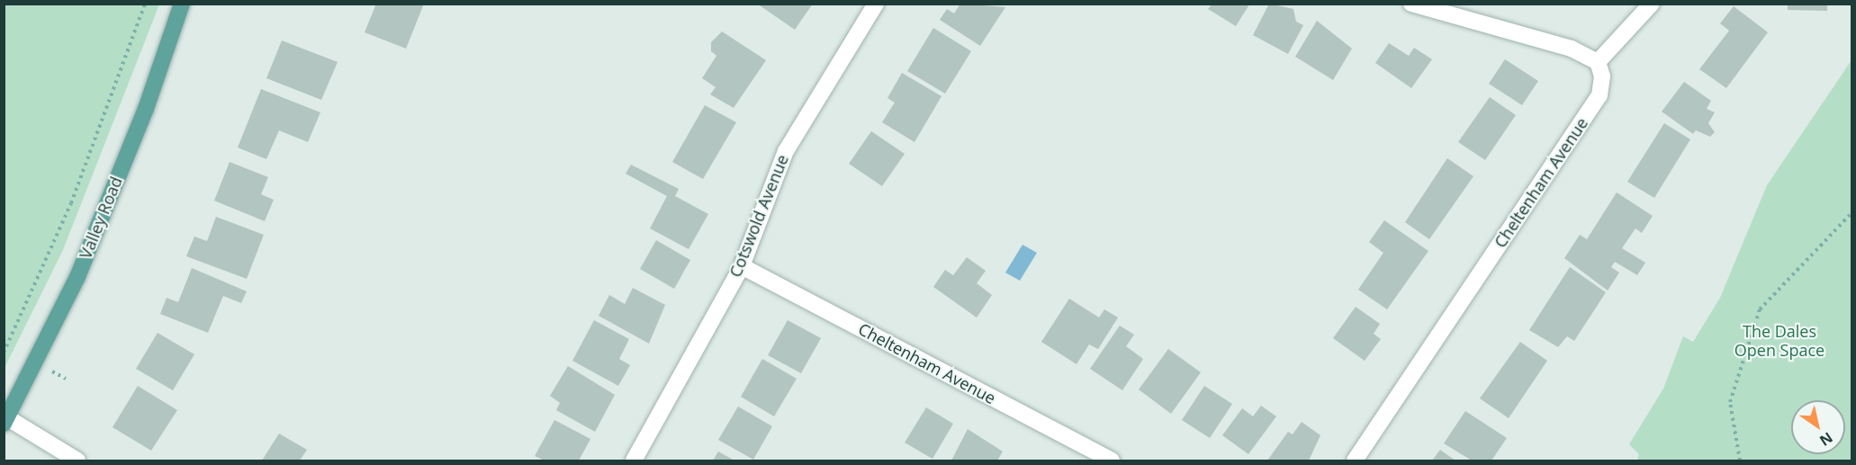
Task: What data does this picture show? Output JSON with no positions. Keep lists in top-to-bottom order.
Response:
{
  "streets": {
    "main road": ["Valley Road"],
    "street": ["Cheltenham Avenue", "Cotswold Avenue"]
  },
  "crossings": [
    ["Cheltenham Avenue", "Cotswold Avenue"]
  ],
  "parks": ["The Dales Open Space"],
  "north": "bottom right"
}
